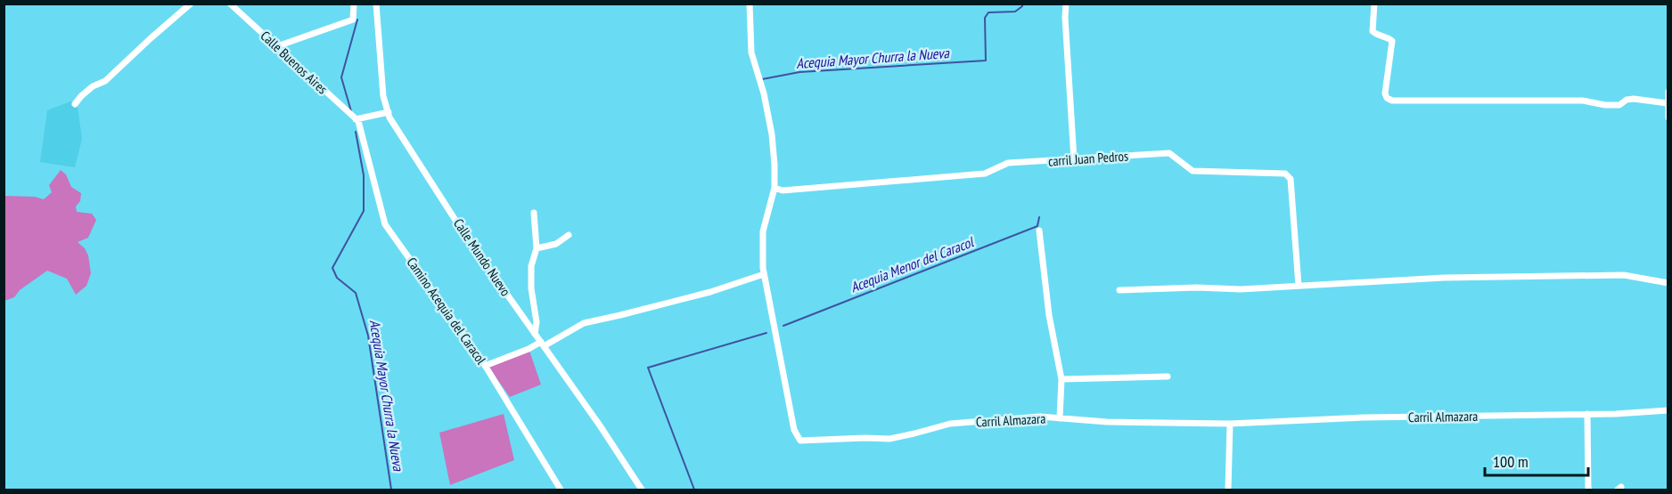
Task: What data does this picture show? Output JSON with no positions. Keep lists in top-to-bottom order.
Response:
{
  "streets": {
    "street": [
      "Calle Buenos Aires",
      "carril Juan Pedros",
      "Calle Mundo Nuevo",
      "Camino Acequia del Caracol",
      "Carril Almazara"
    ]
  },
  "crossings": [
    ["Calle Buenos Aires", "Camino Acequia del Caracol"],
    ["carril Juan Pedros", "Carril Almazara"]
  ],
  "water": ["Acequia Mayor Churra la Nueva", "Acequia Menor del Caracol"],
  "scale_bar": "100 m"
}
